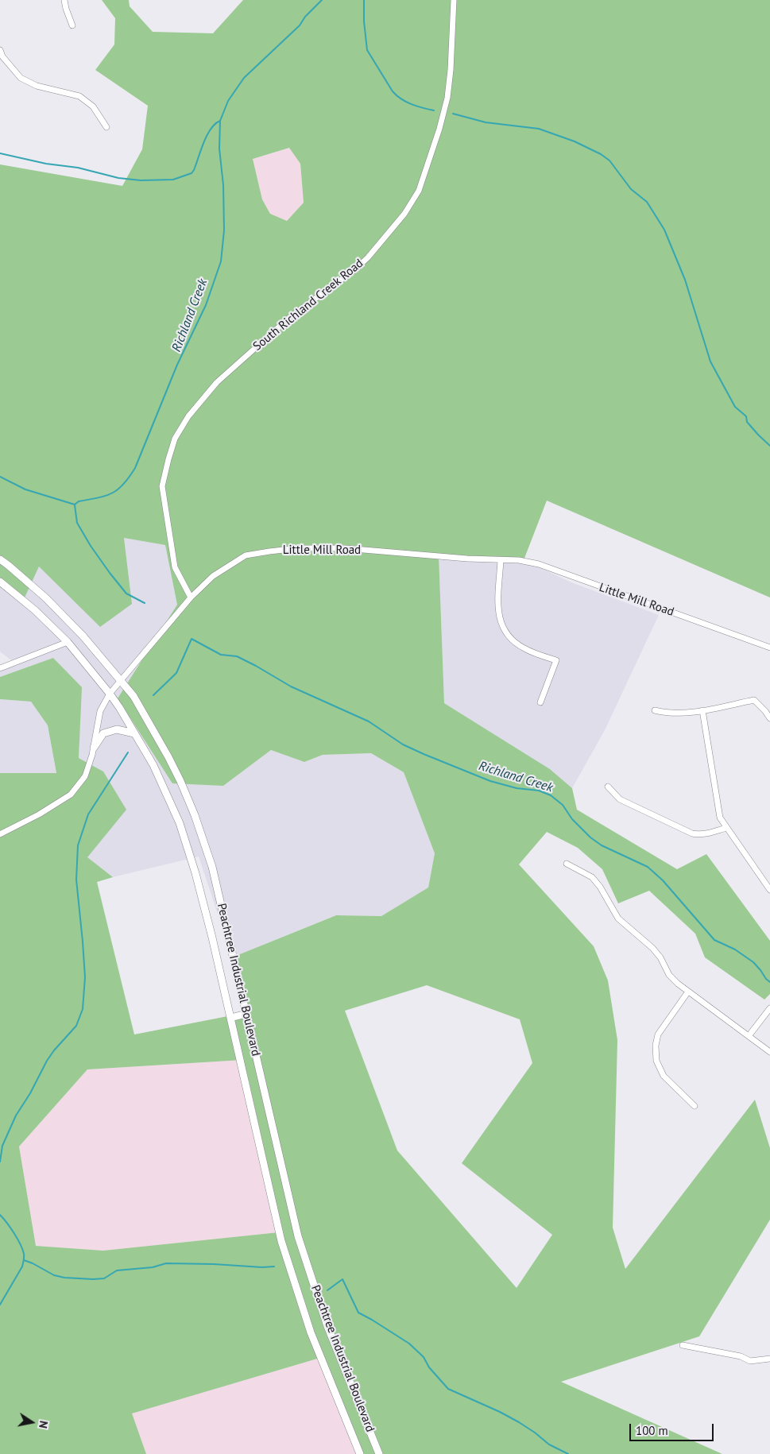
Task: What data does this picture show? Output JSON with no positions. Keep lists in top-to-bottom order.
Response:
{
  "streets": {
    "main road": ["Peachtree Industrial Boulevard"],
    "street": ["South Richland Creek Road", "Little Mill Road"]
  },
  "crossings": [
    ["South Richland Creek Road", "Little Mill Road"],
    ["Little Mill Road", "Peachtree Industrial Boulevard"]
  ],
  "water": ["Richland Creek"],
  "scale_bar": "100 m",
  "north": "right"
}
